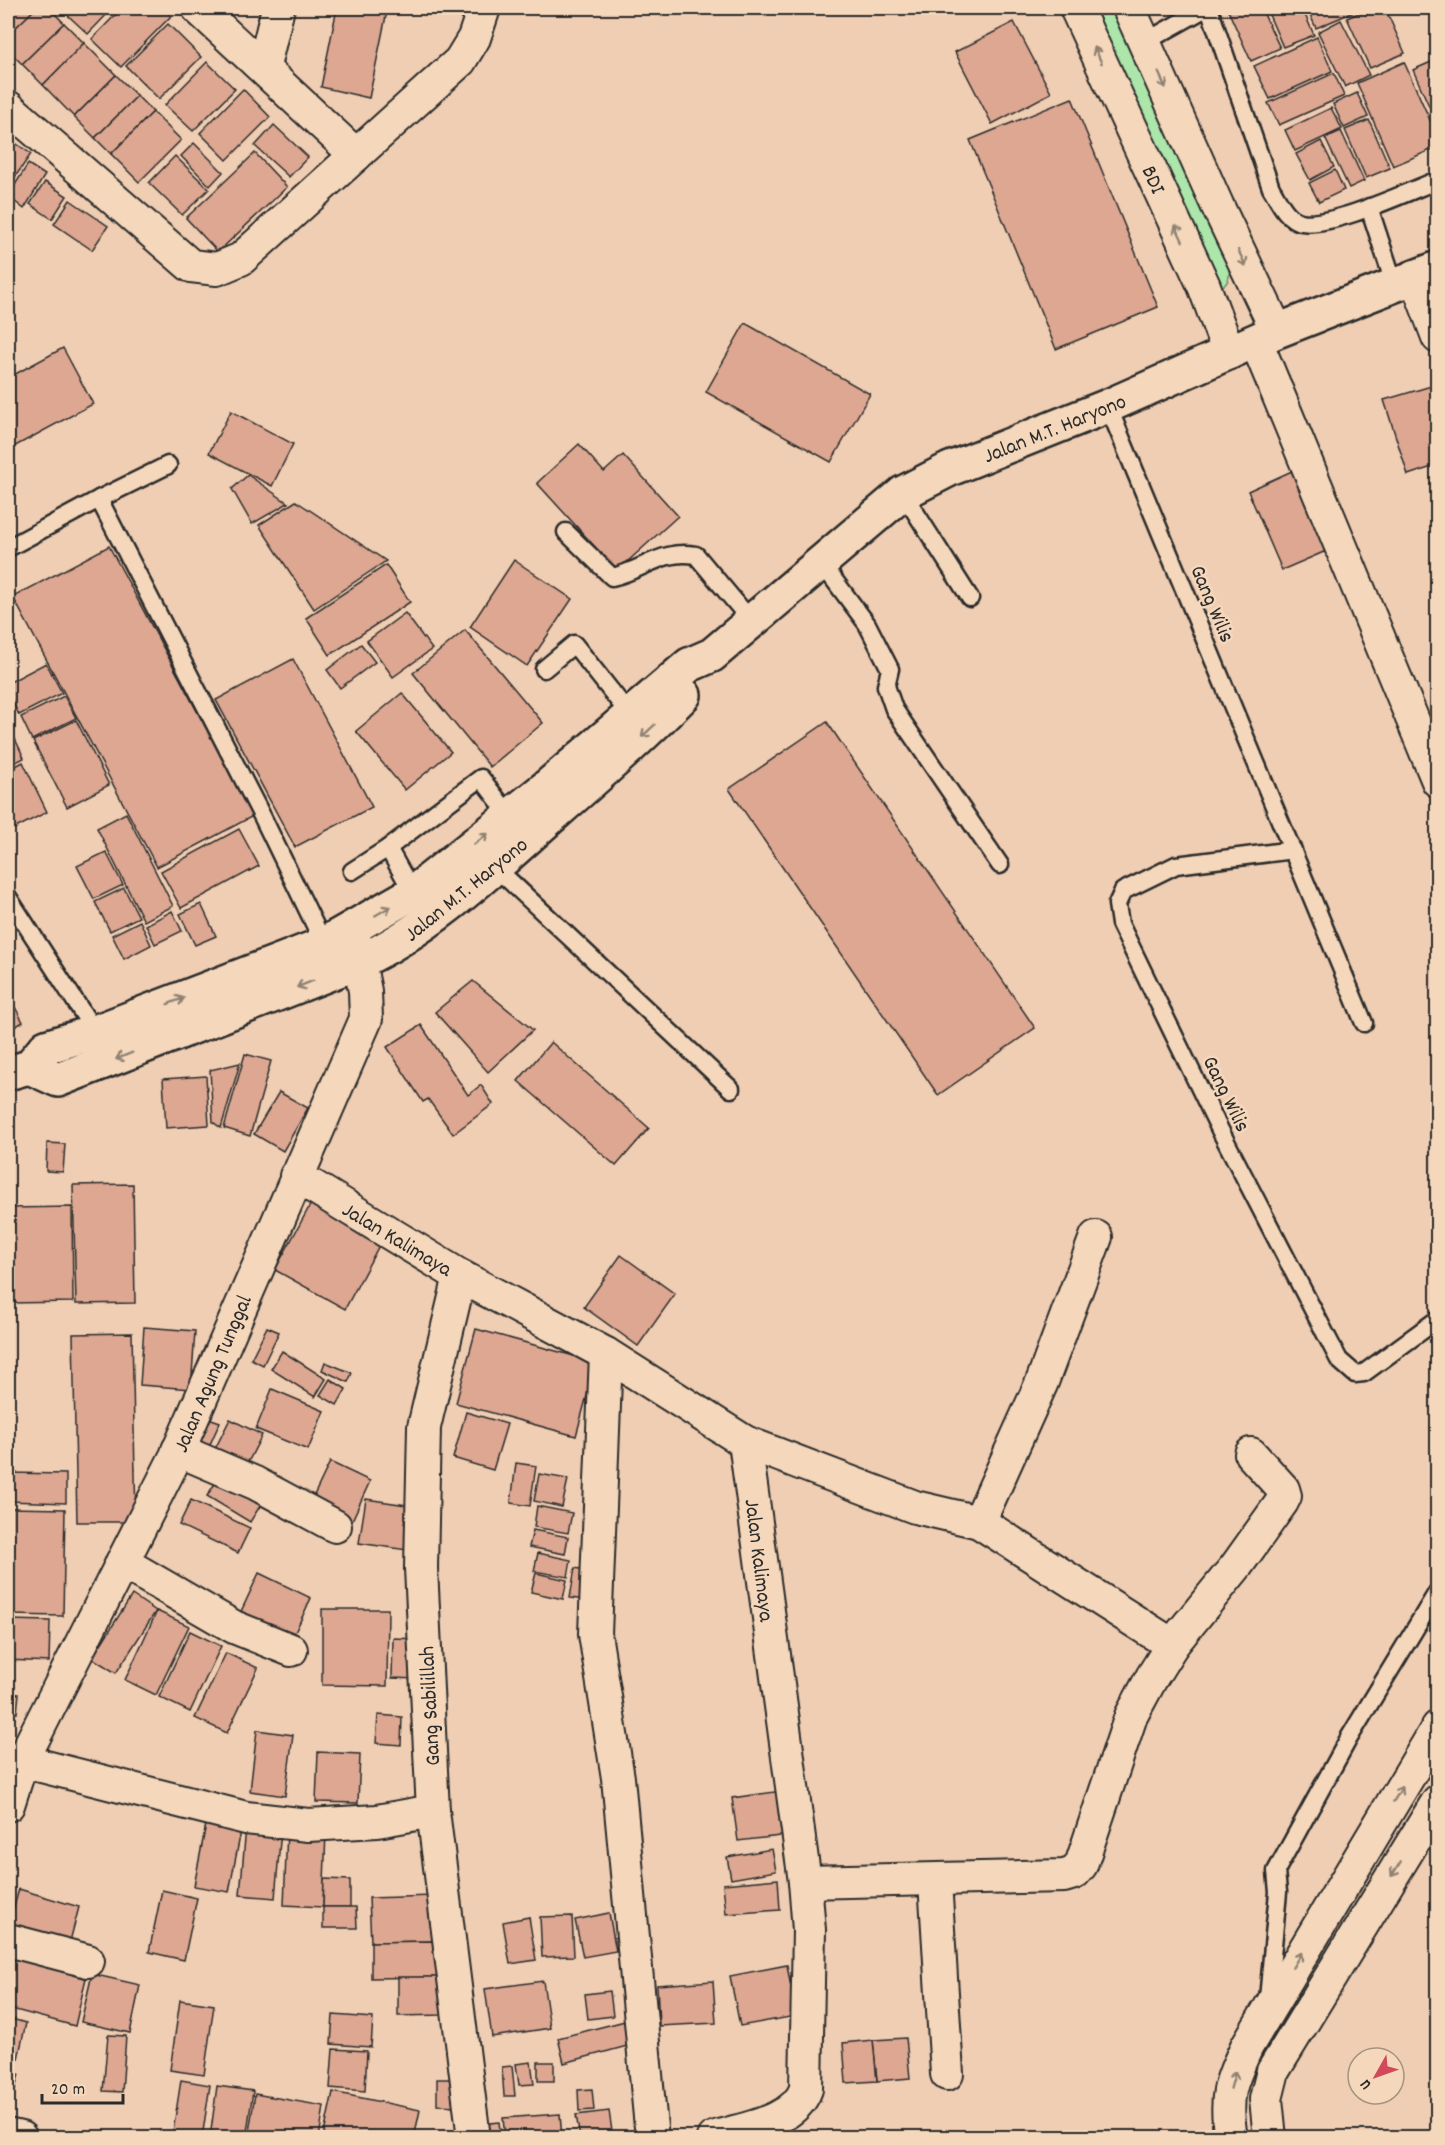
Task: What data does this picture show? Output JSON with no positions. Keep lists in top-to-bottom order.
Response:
{
  "streets": {
    "main road": ["Jalan M.T. Haryono"],
    "street": [
      "BDI",
      "Jalan Kalimaya",
      "Jalan Agung Tunggal",
      "Gang Sabilillah"
    ],
    "lane": ["Gang Wilis"]
  },
  "crossings": [
    ["BDI", "Jalan M.T. Haryono"],
    ["Jalan M.T. Haryono", "Gang Wilis"],
    ["Jalan M.T. Haryono", "Jalan Agung Tunggal"],
    ["Jalan Kalimaya", "Jalan Agung Tunggal"],
    ["Jalan Kalimaya", "Gang Sabilillah"]
  ],
  "scale_bar": "20 m",
  "north": "bottom left"
}
